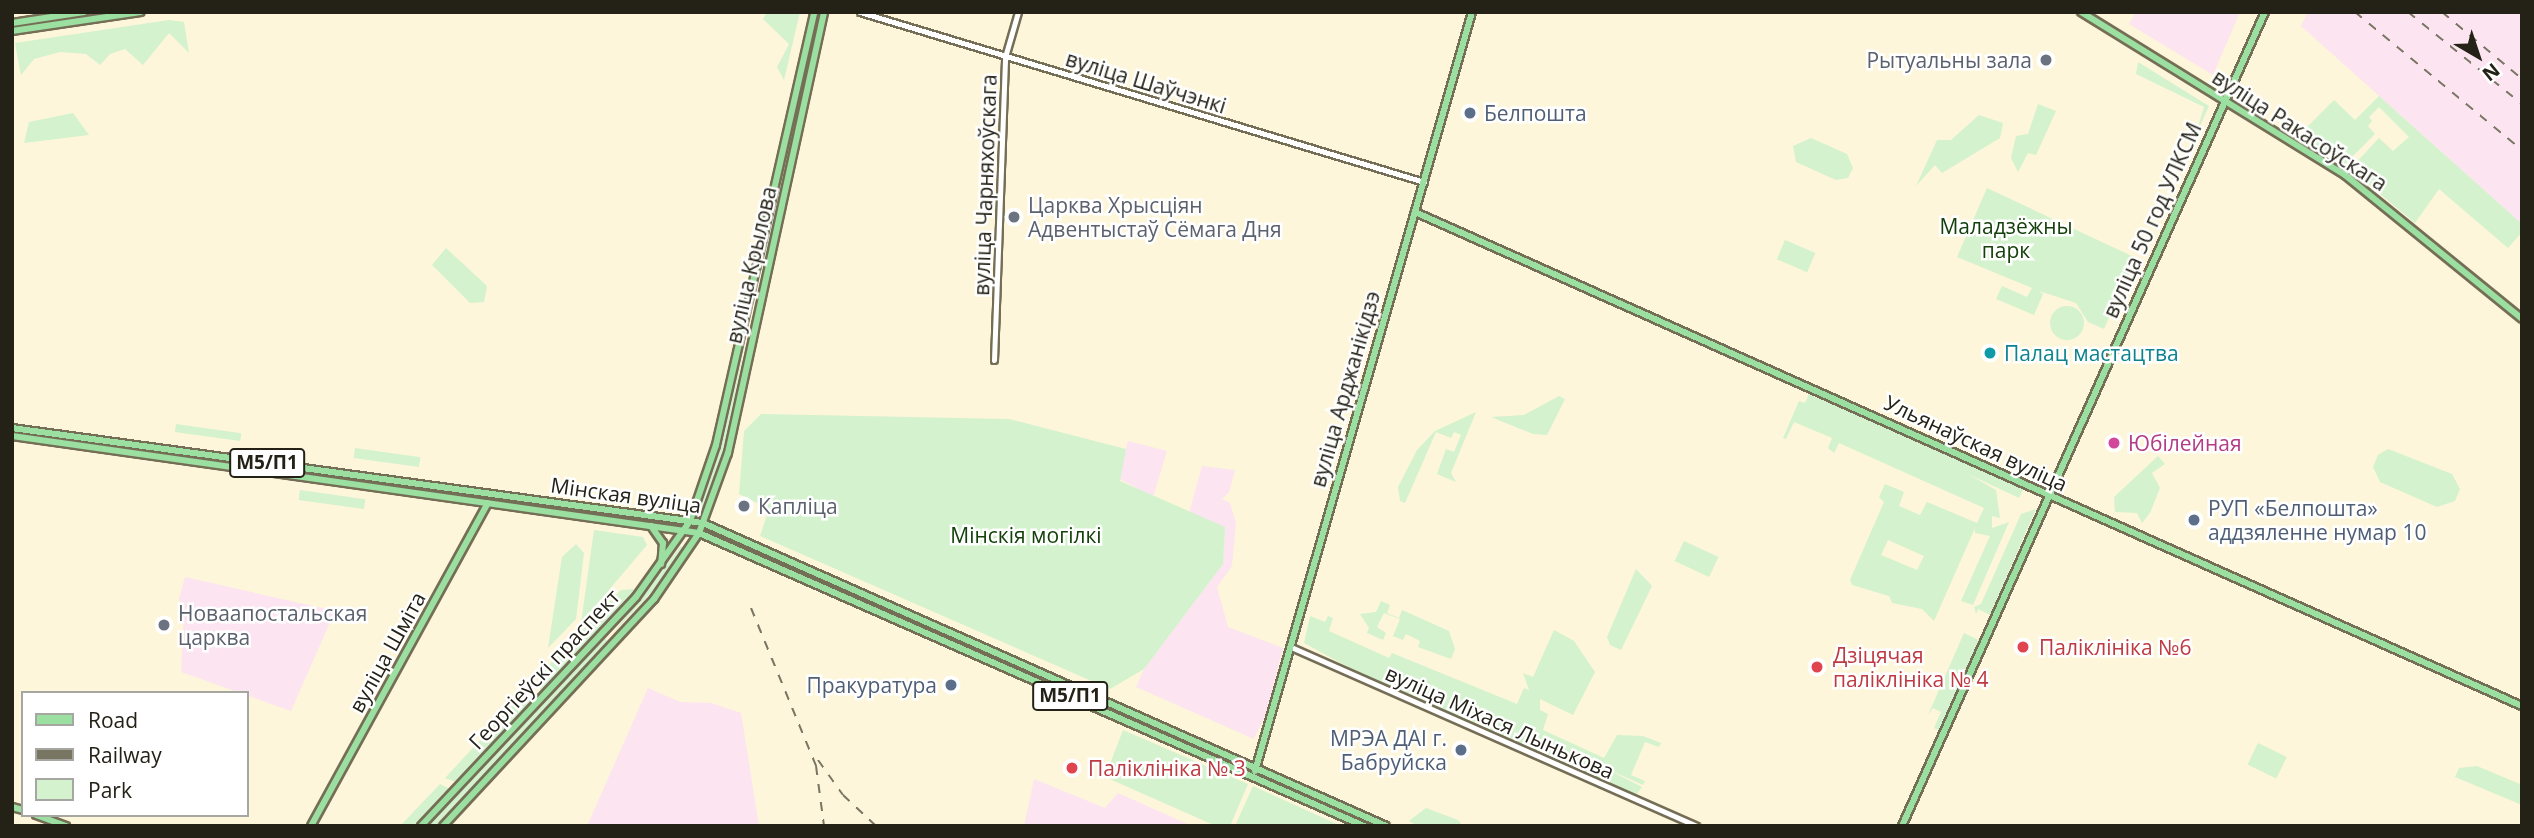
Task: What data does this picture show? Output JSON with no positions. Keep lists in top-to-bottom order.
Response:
{
  "streets": {
    "main road": [
      "вуліца Ракасоўскага",
      "вуліца 50 год УЛКСМ",
      "вуліца Крылова",
      "вуліца Арджанікідзэ",
      "Ульянаўская вуліца",
      "М5/П1",
      "Мінская вуліца",
      "вуліца Шміта",
      "Георгіеўскі праспект"
    ],
    "street": ["вуліца Шаўчэнкі", "вуліца Чарняхоўскага", "вуліца Міхася Лынькова"]
  },
  "crossings": [
    ["вуліца Шаўчэнкі", "вуліца Чарняхоўскага"],
    ["вуліца Шаўчэнкі", "вуліца Арджанікідзэ"],
    ["вуліца Ракасоўскага", "вуліца 50 год УЛКСМ"],
    ["вуліца 50 год УЛКСМ", "Ульянаўская вуліца"],
    ["вуліца Крылова", "Мінская вуліца"],
    ["вуліца Крылова", "Георгіеўскі праспект"],
    ["вуліца Арджанікідзэ", "Ульянаўская вуліца"],
    ["вуліца Арджанікідзэ", "Мінская вуліца"],
    ["вуліца Арджанікідзэ", "вуліца Міхася Лынькова"],
    ["Мінская вуліца", "вуліца Шміта"],
    ["Мінская вуліца", "Георгіеўскі праспект"]
  ],
  "parks": ["Маладзёжны парк", "Мінскія могілкі"],
  "places": [
    "Рытуальны зала",
    "Белпошта",
    "Царква Хрысціян Адвентыстаў Сёмага Дня",
    "Палац мастацтва",
    "Юбілейная",
    "Капліца",
    "РУП «Белпошта» аддзяленне нумар 10",
    "Новаапостальская царква",
    "Паліклініка №6",
    "Дзіцячая паліклініка № 4",
    "Пракуратура",
    "МРЭА ДАІ г. Бабруйска",
    "Паліклініка № 3"
  ],
  "legend": ["Road", "Railway", "Park"],
  "north": "bottom right"
}
